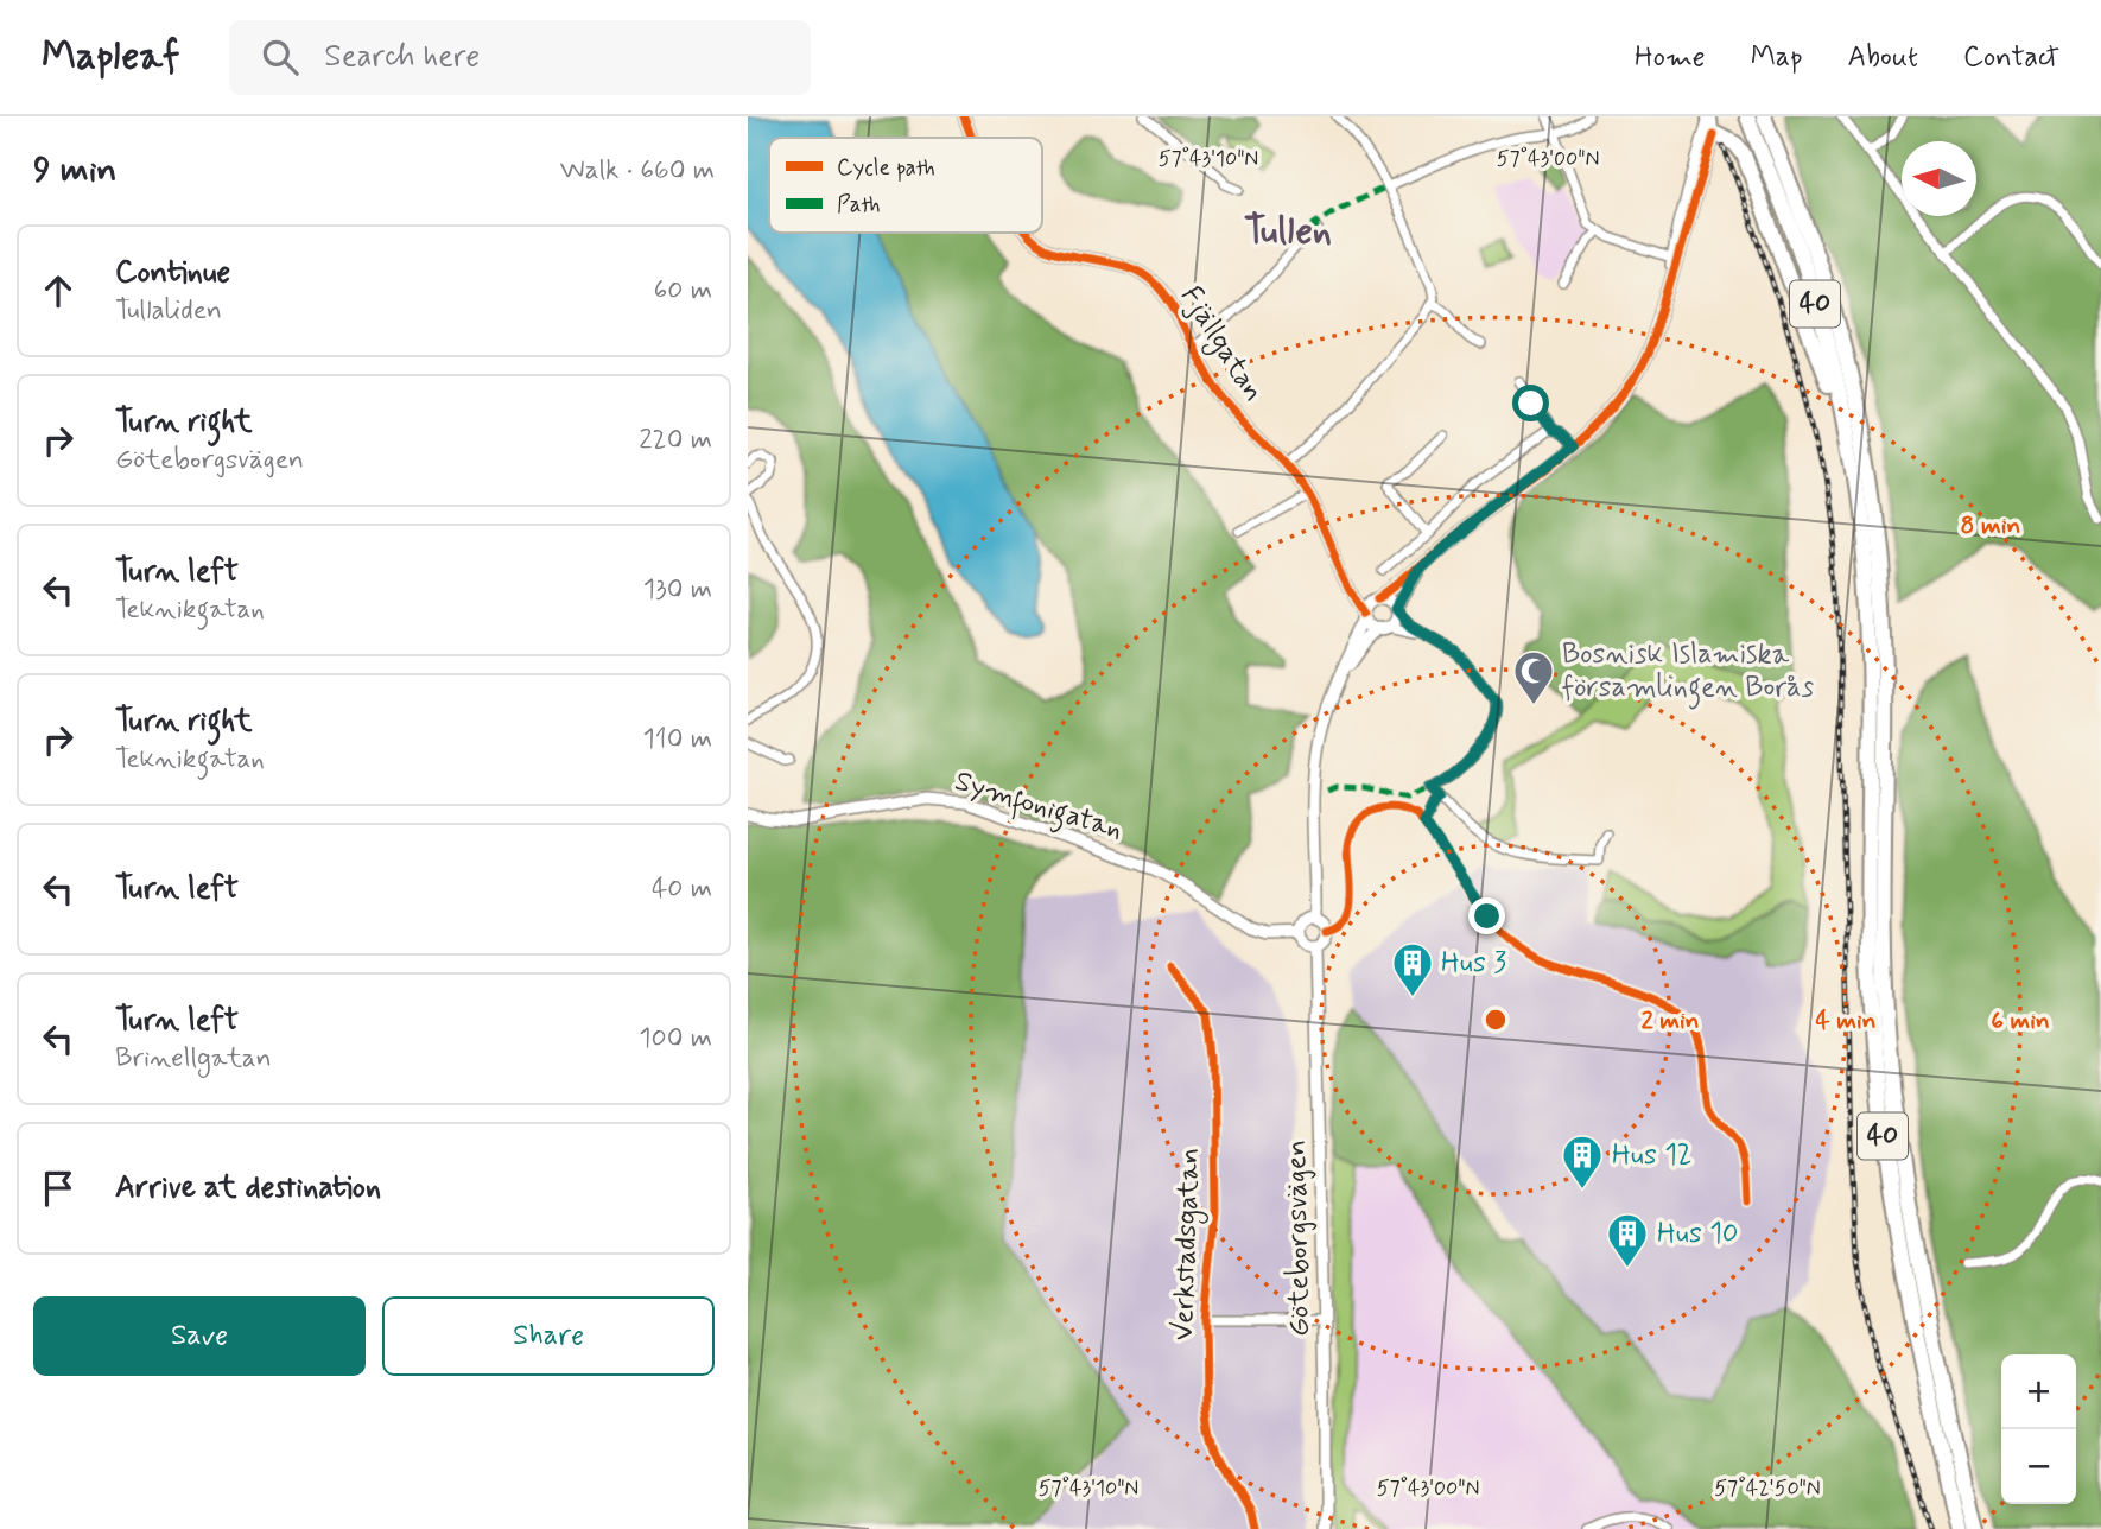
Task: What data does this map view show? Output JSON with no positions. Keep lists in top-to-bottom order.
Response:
{
  "streets": {
    "highway": ["40"],
    "street": [
      "Fjällgatan",
      "Symfonigatan",
      "Göteborgsvägen",
      "Verkstadsgatan"
    ]
  },
  "crossings": [
    ["Symfonigatan", "Göteborgsvägen"]
  ],
  "districts": ["Tullen"],
  "places": {
    "mosque": ["Bosnisk Islamiska församlingen Borås"],
    "building": ["Hus 3", "Hus 12", "Hus 10"]
  },
  "legend": ["Cycle path", "Path"],
  "north": "left",
  "page": {
    "header": "Mapleaf",
    "search": "Search here",
    "nav": [
      "Home",
      "Map",
      "About",
      "Contact"
    ],
    "heading": ["9 min", "Walk · 660 m"],
    "list": [
      ["Continue", "Tullaliden", "60 m"],
      ["Turn right", "Göteborgsvägen", "220 m"],
      ["Turn left", "Teknikgatan", "130 m"],
      ["Turn right", "Teknikgatan", "110 m"],
      ["Turn left", "40 m"],
      ["Turn left", "Brinellgatan", "100 m"],
      "Arrive at destination"
    ],
    "buttons": ["Save", "Share"],
    "map_buttons": ["+", "−"]
  },
  "coordinates": ["57°43'10\"N", "57°43'00\"N", "57°42'50\"N"],
  "rings": [
    "8 min",
    "2 min",
    "4 min",
    "6 min"
  ]
}
